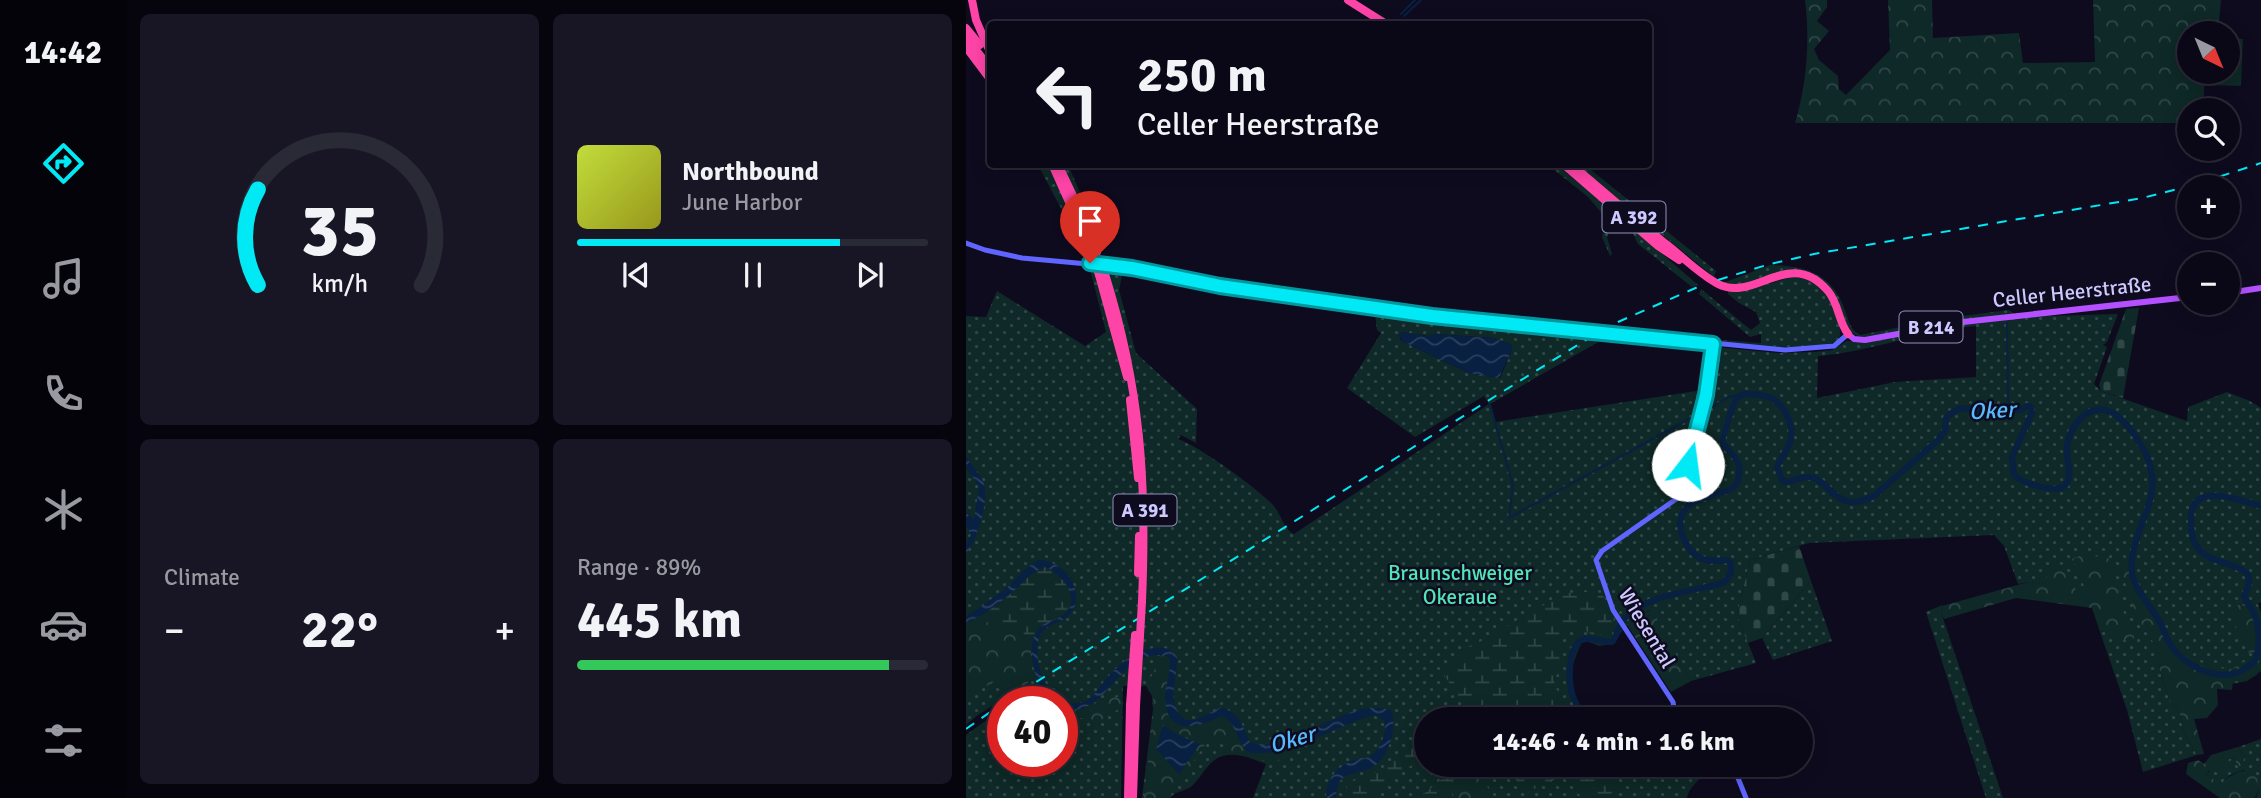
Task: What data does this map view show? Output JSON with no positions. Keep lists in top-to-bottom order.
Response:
{
  "streets": {
    "highway": ["A 392", "A 391"],
    "main road": ["Celler Heerstraße", "B 214", "Wiesental"]
  },
  "water": ["Oker"],
  "parks": ["Braunschweiger Okeraue"],
  "north": "bottom right",
  "page": {
    "tabs": "14:42",
    "map_buttons": ["+", "−"],
    "turn": ["250 m", "Celler Heerstraße"],
    "song": ["Northbound", "June Harbor"],
    "tile": [
      "Climate",
      ["Range · 89%", "445 km"]
    ],
    "heat": ["−", "22°", "+"],
    "limit": "40",
    "trip": "14:46 · 4 min · 1.6 km",
    "gauge": ["35", "km/h"]
  }
}
